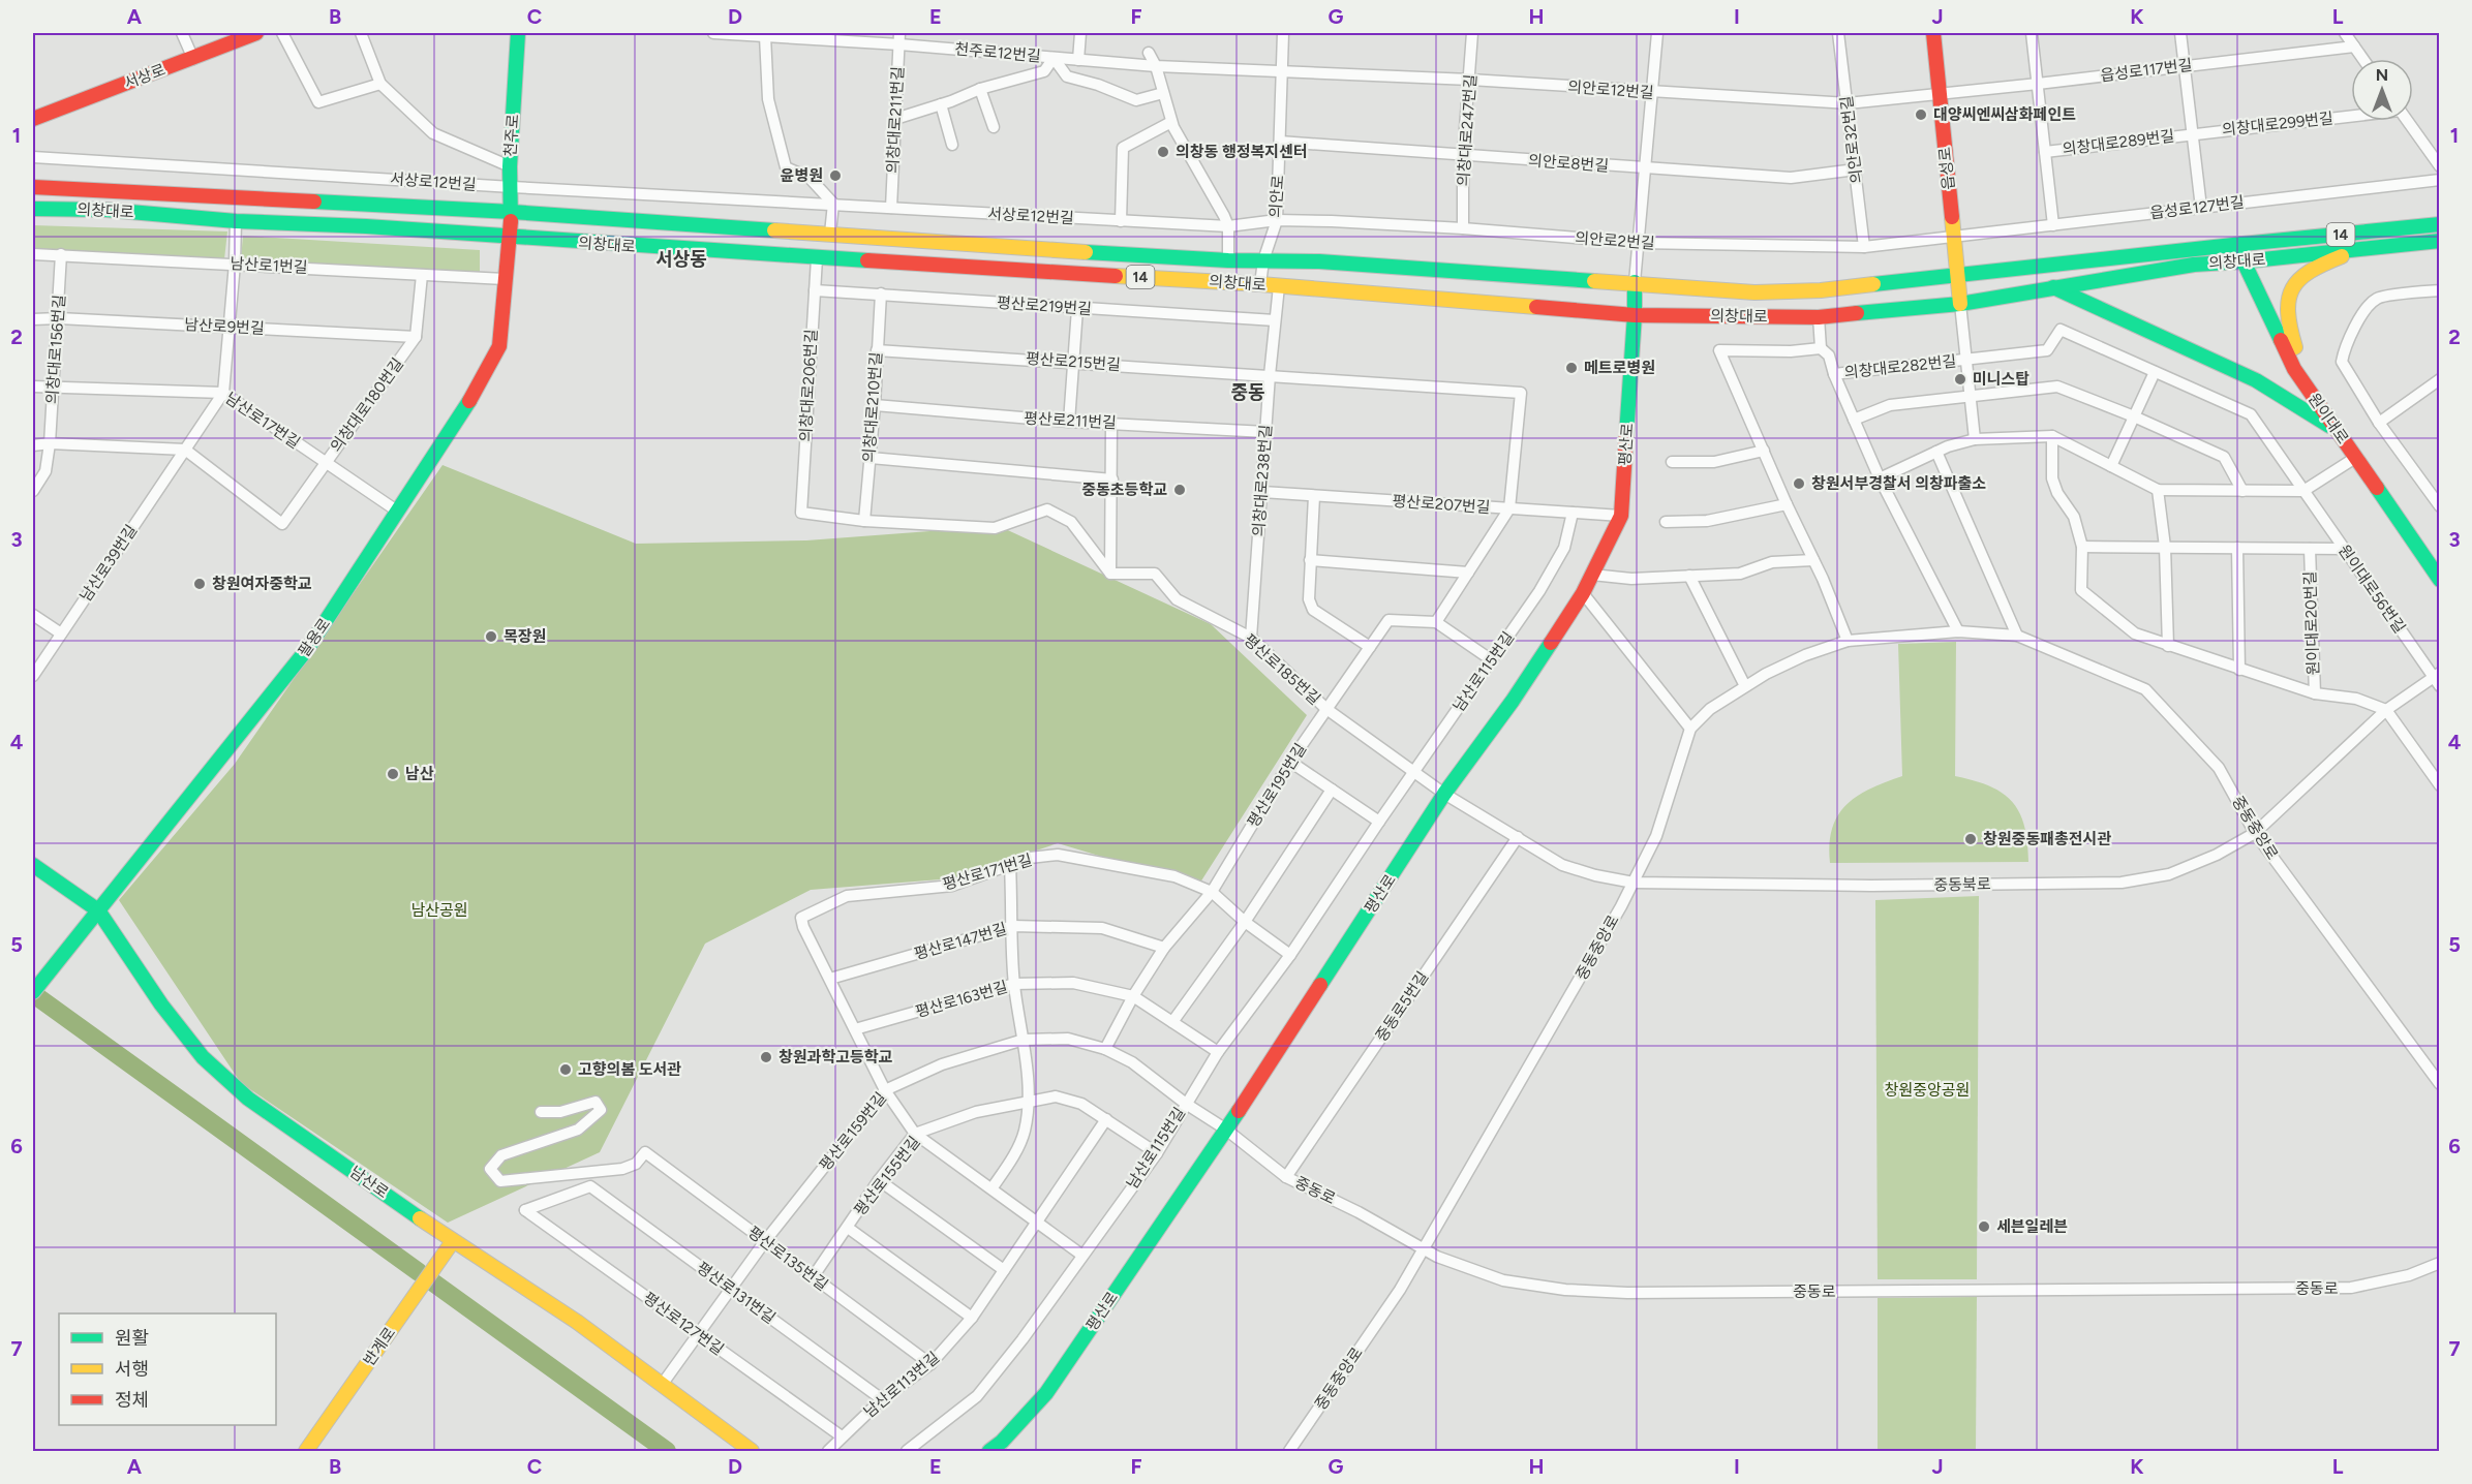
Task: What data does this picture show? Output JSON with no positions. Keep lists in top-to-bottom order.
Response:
{
  "streets": {
    "main road": [
      "서상로",
      "천주로",
      "읍성로",
      "의창대로",
      "14",
      "원이대로",
      "평산로",
      "팔용로",
      "남산로",
      "반계로"
    ],
    "street": [
      "천주로12번길",
      "읍성로117번길",
      "의안로12번길",
      "의창대로211번길",
      "의창대로299번길",
      "의창대로247번길",
      "의안로32번길",
      "의창대로289번길",
      "의안로8번길",
      "서상로12번길",
      "의안로",
      "읍성로127번길",
      "의안로2번길",
      "남산로1번길",
      "평산로219번길",
      "남산로9번길",
      "의창대로156번길",
      "평산로215번길",
      "의창대로282번길",
      "의창대로206번길",
      "의창대로180번길",
      "의창대로210번길",
      "남산로17번길",
      "평산로211번길",
      "의창대로238번길",
      "평산로207번길",
      "남산로39번길",
      "원이대로56번길",
      "원이대로20번길",
      "평산로185번길",
      "남산로115번길",
      "평산로195번길",
      "중동중앙로",
      "평산로171번길",
      "중동북로",
      "평산로147번길",
      "평산로163번길",
      "중동로5번길",
      "평산로159번길",
      "평산로155번길",
      "중동로",
      "평산로135번길",
      "평산로131번길",
      "평산로127번길",
      "남산로113번길"
    ]
  },
  "crossings": [
    ["천주로12번길", "의안로12번길"],
    ["천주로12번길", "의창대로211번길"],
    ["천주로12번길", "의안로"],
    ["읍성로117번길", "의안로12번길"],
    ["읍성로117번길", "의창대로289번길"],
    ["읍성로117번길", "읍성로"],
    ["의안로12번길", "의창대로247번길"],
    ["의안로12번길", "의안로32번길"],
    ["의안로12번길", "읍성로"],
    ["의안로12번길", "의안로"],
    ["의창대로211번길", "서상로12번길"],
    ["의창대로299번길", "의창대로289번길"],
    ["의창대로247번길", "의안로8번길"],
    ["의창대로247번길", "의안로2번길"],
    ["천주로", "서상로12번길"],
    ["천주로", "의창대로"],
    ["천주로", "팔용로"],
    ["의안로32번길", "의안로8번길"],
    ["의안로32번길", "의안로2번길"],
    ["의창대로289번길", "읍성로127번길"],
    ["의안로8번길", "의안로"],
    ["읍성로", "읍성로127번길"],
    ["읍성로", "의창대로"],
    ["읍성로", "의안로2번길"],
    ["읍성로", "의창대로282번길"],
    ["서상로12번길", "의안로"],
    ["서상로12번길", "의안로2번길"],
    ["의안로", "의창대로"],
    ["의안로", "의안로2번길"],
    ["읍성로127번길", "의안로2번길"],
    ["의창대로", "의창대로282번길"],
    ["의창대로", "의창대로206번길"],
    ["의창대로", "원이대로"],
    ["의창대로", "평산로"],
    ["의창대로", "의창대로238번길"],
    ["의창대로", "팔용로"],
    ["남산로1번길", "의창대로156번길"],
    ["남산로1번길", "의창대로180번길"],
    ["남산로1번길", "팔용로"],
    ["평산로219번길", "의창대로206번길"],
    ["평산로219번길", "의창대로210번길"],
    ["평산로219번길", "의창대로238번길"],
    ["남산로9번길", "의창대로156번길"],
    ["남산로9번길", "의창대로180번길"],
    ["의창대로156번길", "남산로17번길"],
    ["평산로215번길", "의창대로210번길"],
    ["평산로215번길", "의창대로238번길"],
    ["평산로215번길", "평산로207번길"],
    ["의창대로282번길", "원이대로56번길"],
    ["의창대로206번길", "의창대로210번길"],
    ["의창대로180번길", "남산로17번길"],
    ["의창대로180번길", "남산로39번길"],
    ["의창대로210번길", "평산로211번길"],
    ["남산로17번길", "남산로39번길"],
    ["남산로17번길", "팔용로"],
    ["평산로211번길", "의창대로238번길"],
    ["평산로", "평산로207번길"],
    ["평산로", "평산로185번길"],
    ["평산로", "중동북로"],
    ["평산로", "평산로159번길"],
    ["평산로", "중동로"],
    ["의창대로238번길", "평산로207번길"],
    ["의창대로238번길", "평산로185번길"],
    ["평산로207번길", "남산로115번길"],
    ["원이대로56번길", "원이대로20번길"],
    ["원이대로56번길", "중동북로"],
    ["팔용로", "남산로"],
    ["평산로185번길", "남산로115번길"],
    ["평산로185번길", "평산로195번길"],
    ["평산로185번길", "중동북로"],
    ["남산로115번길", "평산로171번길"],
    ["남산로115번길", "평산로163번길"],
    ["남산로115번길", "평산로159번길"],
    ["남산로115번길", "평산로155번길"],
    ["평산로195번길", "평산로171번길"],
    ["평산로195번길", "평산로147번길"],
    ["평산로195번길", "평산로163번길"],
    ["평산로195번길", "평산로159번길"],
    ["중동중앙로", "중동북로"],
    ["중동중앙로", "중동로"],
    ["평산로171번길", "평산로147번길"],
    ["중동북로", "중동로5번길"],
    ["중동로5번길", "중동로"],
    ["평산로159번길", "남산로"],
    ["평산로159번길", "중동로"],
    ["평산로159번길", "평산로135번길"],
    ["평산로159번길", "평산로131번길"],
    ["평산로159번길", "평산로127번길"],
    ["평산로155번길", "평산로135번길"],
    ["평산로155번길", "남산로113번길"],
    ["남산로", "반계로"],
    ["평산로135번길", "남산로113번길"],
    ["평산로131번길", "평산로127번길"],
    ["평산로131번길", "남산로113번길"],
    ["평산로127번길", "남산로113번길"]
  ],
  "districts": ["서상동", "중동"],
  "parks": ["남산공원", "창원중앙공원"],
  "places": [
    "대양씨엔씨삼화페인트",
    "의창동 행정복지센터",
    "윤병원",
    "메트로병원",
    "미니스탑",
    "창원서부경찰서 의창파출소",
    "중동초등학교",
    "창원여자중학교",
    "목장원",
    "남산",
    "창원중동패총전시관",
    "창원과학고등학교",
    "고향의봄 도서관",
    "세븐일레븐"
  ],
  "legend": ["원활", "서행", "정체"],
  "north": "top",
  "grid": {
    "columns": [
      "A",
      "B",
      "C",
      "D",
      "E",
      "F",
      "G",
      "H",
      "I",
      "J",
      "K",
      "L"
    ],
    "rows": [
      "1",
      "2",
      "3",
      "4",
      "5",
      "6",
      "7"
    ]
  }
}
